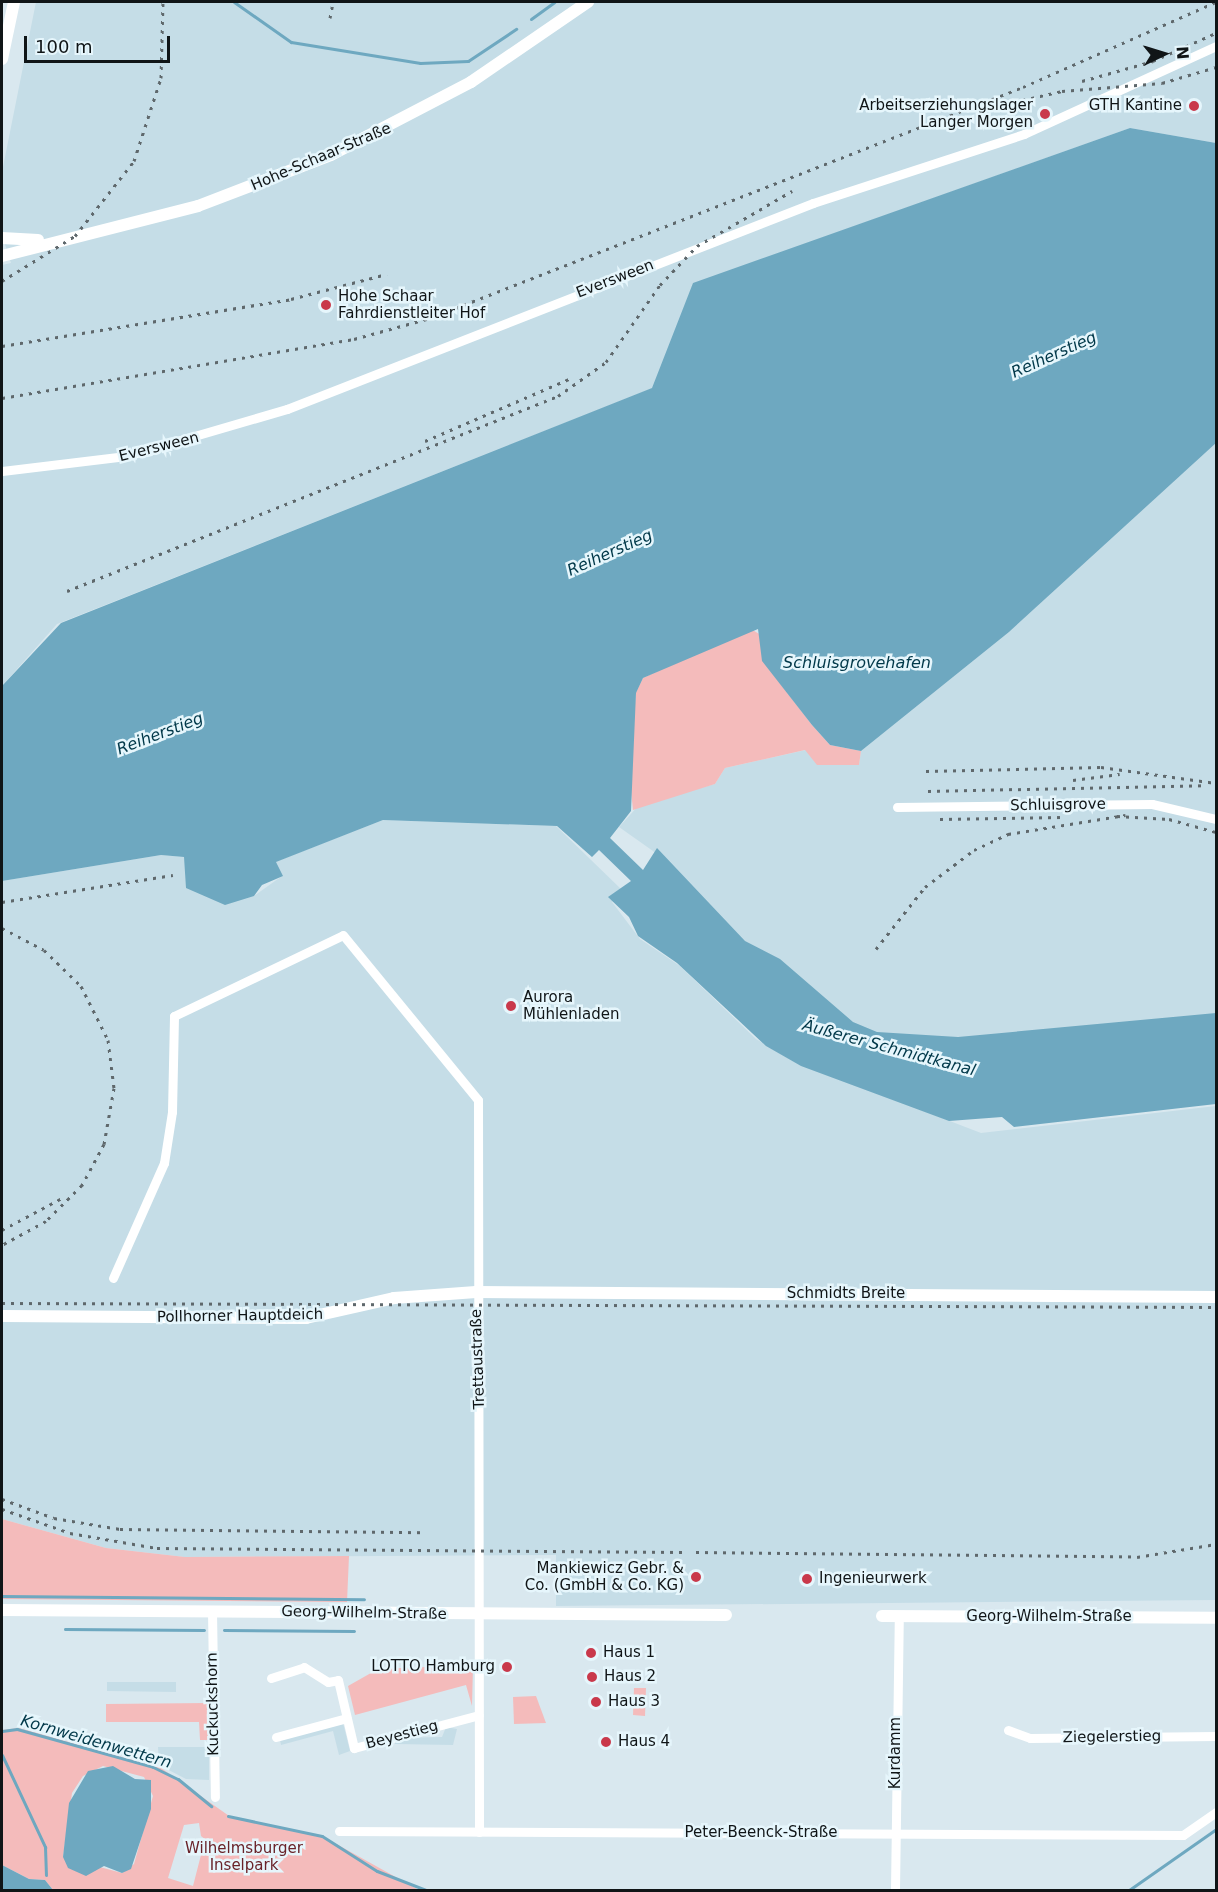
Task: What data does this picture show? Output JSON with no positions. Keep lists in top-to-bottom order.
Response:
{
  "streets": {
    "main road": [
      "Hohe-Schaar-Straße",
      "Schmidts Breite",
      "Pollhorner Hauptdeich",
      "Georg-Wilhelm-Straße"
    ],
    "street": [
      "Eversween",
      "Schluisgrove",
      "Trettaustraße",
      "Kuckuckshorn",
      "Beyestieg",
      "Ziegelerstieg",
      "Kurdamm",
      "Peter-Beenck-Straße"
    ]
  },
  "crossings": [
    ["Schmidts Breite", "Pollhorner Hauptdeich"],
    ["Schmidts Breite", "Trettaustraße"],
    ["Pollhorner Hauptdeich", "Trettaustraße"],
    ["Trettaustraße", "Georg-Wilhelm-Straße"],
    ["Trettaustraße", "Beyestieg"],
    ["Trettaustraße", "Peter-Beenck-Straße"],
    ["Georg-Wilhelm-Straße", "Kuckuckshorn"],
    ["Georg-Wilhelm-Straße", "Kurdamm"],
    ["Kurdamm", "Peter-Beenck-Straße"]
  ],
  "water": [
    "Reiherstieg",
    "Schluisgrovehafen",
    "Äußerer Schmidtkanal",
    "Kornweidenwettern"
  ],
  "parks": ["Wilhelmsburger Inselpark"],
  "places": [
    "GTH Kantine",
    "Arbeitserziehungslager Langer Morgen",
    "Hohe Schaar Fahrdienstleiter Hof",
    "Aurora Mühlenladen",
    "Mankiewicz Gebr. & Co. (GmbH & Co. KG)",
    "Ingenieurwerk",
    "Haus 1",
    "LOTTO Hamburg",
    "Haus 2",
    "Haus 3",
    "Haus 4"
  ],
  "scale_bar": "100 m",
  "north": "right"
}
